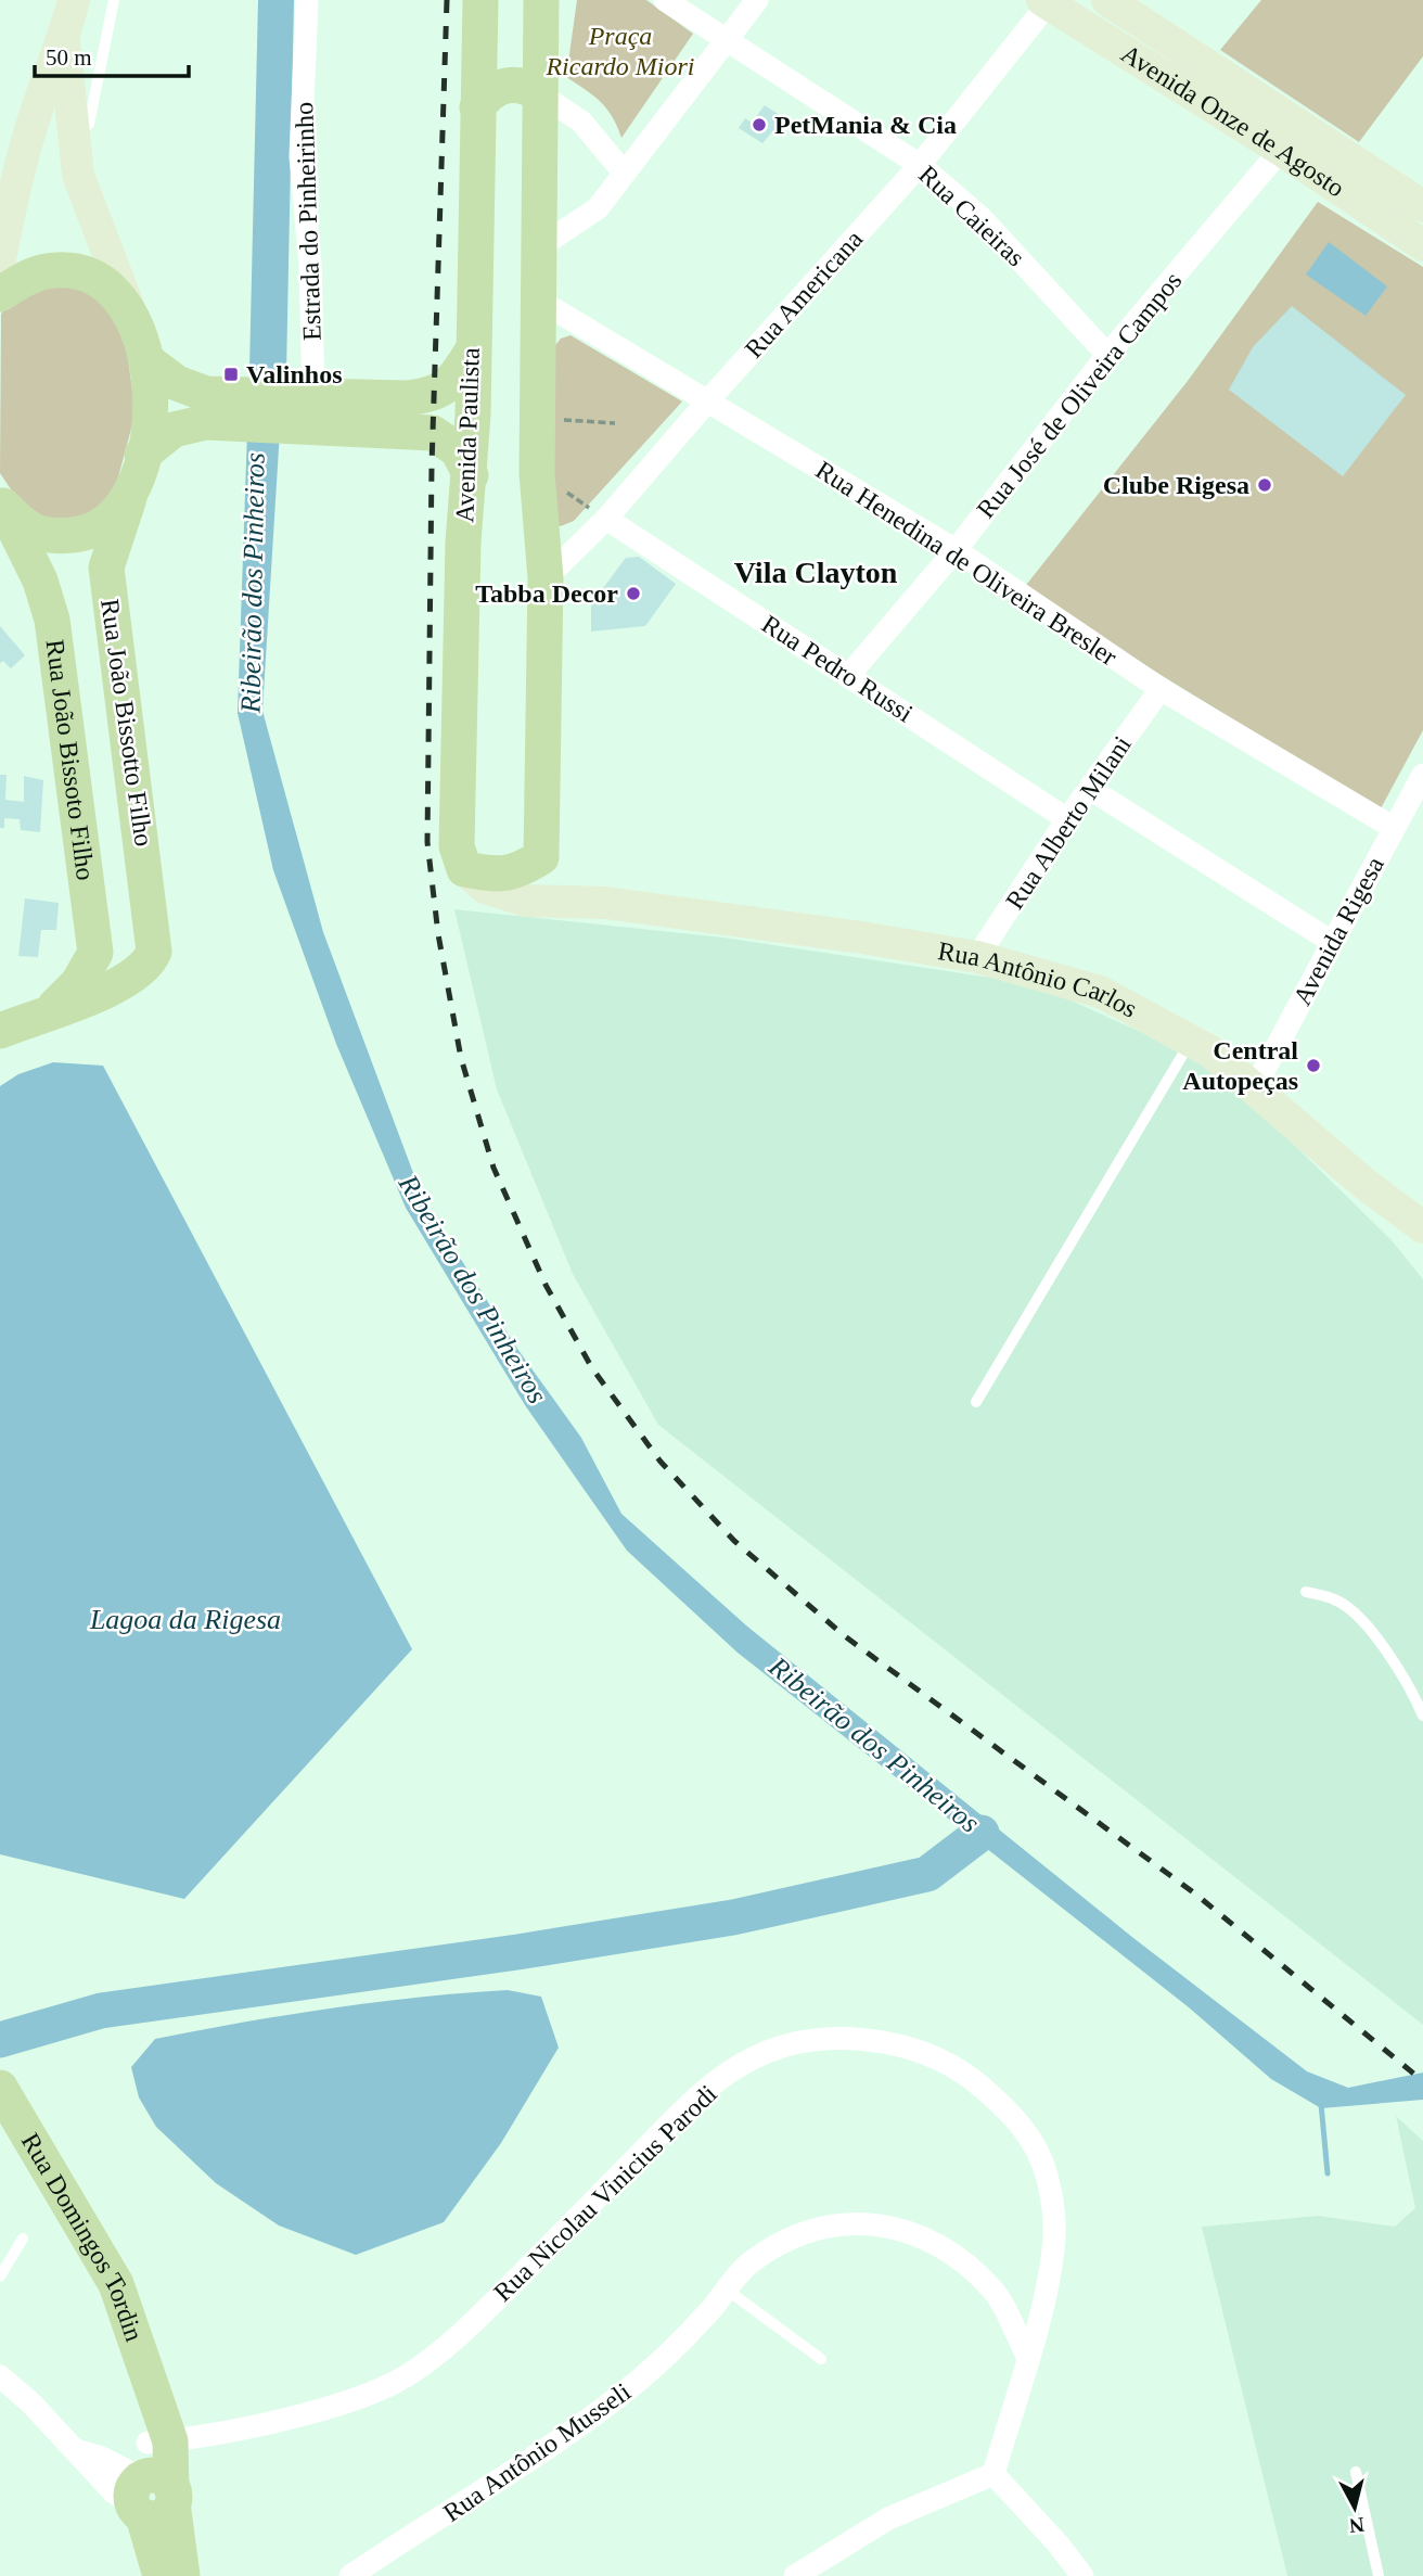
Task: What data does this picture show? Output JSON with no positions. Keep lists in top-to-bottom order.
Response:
{
  "streets": {
    "main road": [
      "Avenida Onze de Agosto",
      "Avenida Paulista",
      "Rua João Bissotto Filho",
      "Rua João Bissoto Filho",
      "Rua Antônio Carlos",
      "Rua Domingos Tordin"
    ],
    "street": [
      "Rua Caieiras",
      "Estrada do Pinheirinho",
      "Rua Americana",
      "Rua José de Oliveira Campos",
      "Rua Henedina de Oliveira Bresler",
      "Rua Pedro Russi",
      "Rua Alberto Milani",
      "Avenida Rigesa",
      "Rua Nicolau Vinicius Parodi",
      "Rua Antônio Musseli"
    ]
  },
  "crossings": [
    ["Avenida Onze de Agosto", "Rua Americana"],
    ["Avenida Onze de Agosto", "Rua José de Oliveira Campos"],
    ["Rua Caieiras", "Rua Americana"],
    ["Rua Caieiras", "Rua José de Oliveira Campos"],
    ["Rua Americana", "Rua Henedina de Oliveira Bresler"],
    ["Rua Americana", "Rua Pedro Russi"],
    ["Rua José de Oliveira Campos", "Rua Henedina de Oliveira Bresler"],
    ["Rua José de Oliveira Campos", "Rua Pedro Russi"],
    ["Avenida Paulista", "Rua Antônio Carlos"],
    ["Rua Henedina de Oliveira Bresler", "Rua Alberto Milani"],
    ["Rua Henedina de Oliveira Bresler", "Avenida Rigesa"],
    ["Rua Pedro Russi", "Rua Alberto Milani"],
    ["Rua João Bissotto Filho", "Rua João Bissoto Filho"],
    ["Rua Alberto Milani", "Rua Antônio Carlos"],
    ["Avenida Rigesa", "Rua Antônio Carlos"],
    ["Rua Nicolau Vinicius Parodi", "Rua Domingos Tordin"],
    ["Rua Nicolau Vinicius Parodi", "Rua Antônio Musseli"]
  ],
  "districts": ["Vila Clayton"],
  "water": ["Ribeirão dos Pinheiros", "Lagoa da Rigesa"],
  "parks": ["Praça Ricardo Miori"],
  "places": {
    "other": [
      "PetMania & Cia",
      "Clube Rigesa",
      "Tabba Decor",
      "Central Autopeças"
    ],
    "transit": ["Valinhos"]
  },
  "scale_bar": "50 m",
  "north": "bottom"
}
